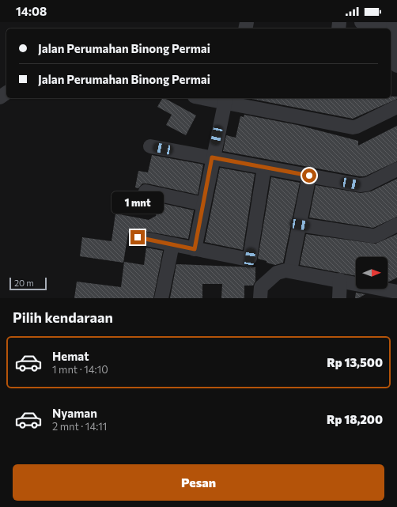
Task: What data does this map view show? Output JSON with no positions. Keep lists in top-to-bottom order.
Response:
{
  "scale_bar": "20 m",
  "north": "right",
  "page": {
    "status": "14:08",
    "banner": ["Jalan Perumahan Binong Permai", "Jalan Perumahan Binong Permai"],
    "bubble": "1 mnt",
    "scale": "20 m",
    "heading": "Pilih kendaraan",
    "list": [
      {
        "name": "Hemat",
        "note": "1 mnt · 14:10",
        "value": "Rp 13,500"
      },
      {
        "name": "Nyaman",
        "note": "2 mnt · 14:11",
        "value": "Rp 18,200"
      }
    ],
    "buttons": "Pesan"
  }
}
